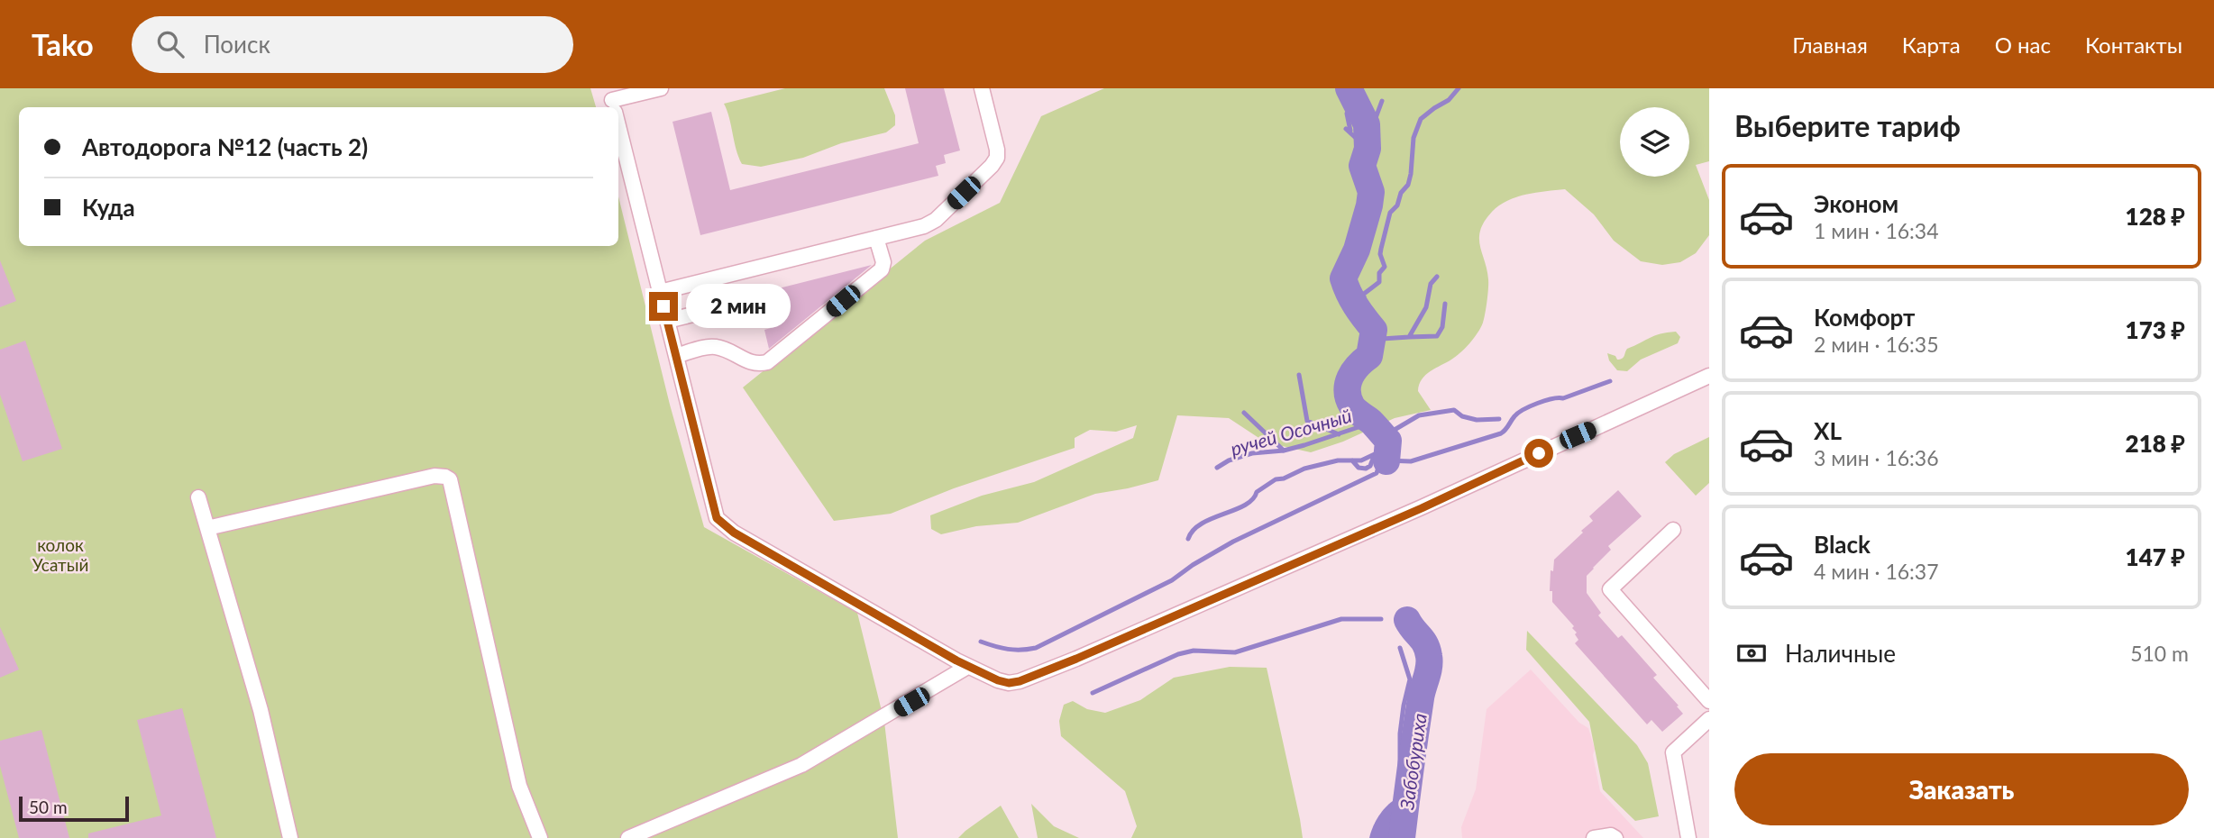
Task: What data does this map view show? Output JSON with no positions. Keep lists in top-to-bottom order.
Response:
{
  "water": ["ручей Осочный", "Забобуриха"],
  "parks": ["колок Усатый"],
  "scale_bar": "50 m",
  "page": {
    "header": "Tako",
    "search": "Поиск",
    "nav": [
      "Главная",
      "Карта",
      "О нас",
      "Контакты"
    ],
    "heading": "Выберите тариф",
    "banner": ["Автодорога №12 (часть 2)", "Куда"],
    "list": [
      {
        "name": "Эконом",
        "note": "1 мин · 16:34",
        "value": "128 ₽"
      },
      {
        "name": "Комфорт",
        "note": "2 мин · 16:35",
        "value": "173 ₽"
      },
      {
        "name": "XL",
        "note": "3 мин · 16:36",
        "value": "218 ₽"
      },
      {
        "name": "Black",
        "note": "4 мин · 16:37",
        "value": "147 ₽"
      }
    ],
    "bubble": "2 мин",
    "pay": ["Наличные", "510 m"],
    "buttons": "Заказать",
    "scale": "50 m"
  }
}
